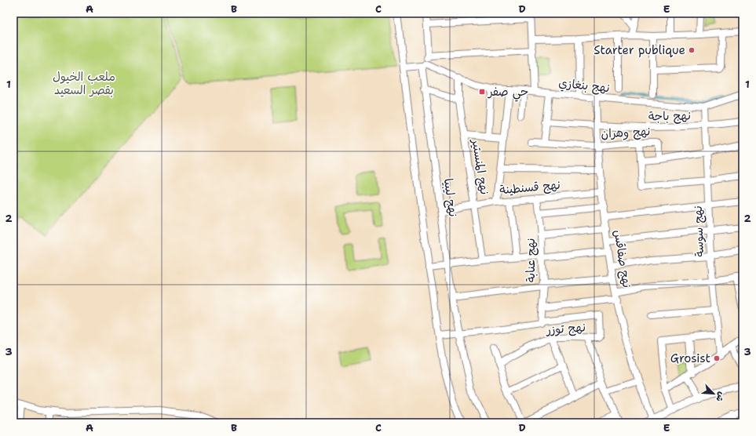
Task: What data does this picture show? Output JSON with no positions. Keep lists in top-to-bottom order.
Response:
{
  "streets": {
    "street": [
      "نهج بنغازي",
      "نهج باجة",
      "نهج وهران",
      "نهج المنستير",
      "نهج قسنطينة",
      "نهج ليبيا",
      "نهج سوسة",
      "نهج صفاقس",
      "نهج عنابة",
      "نهج توزر"
    ]
  },
  "crossings": [
    ["نهج بنغازي", "نهج المنستير"],
    ["نهج بنغازي", "نهج ليبيا"],
    ["نهج بنغازي", "نهج سوسة"],
    ["نهج بنغازي", "نهج صفاقس"],
    ["نهج باجة", "نهج سوسة"],
    ["نهج باجة", "نهج صفاقس"],
    ["نهج وهران", "نهج صفاقس"],
    ["نهج المنستير", "نهج قسنطينة"],
    ["نهج قسنطينة", "نهج ليبيا"],
    ["نهج قسنطينة", "نهج صفاقس"],
    ["نهج قسنطينة", "نهج عنابة"],
    ["نهج عنابة", "نهج توزر"]
  ],
  "parks": ["ملعب الخيول بقصر السعيد"],
  "places": {
    "other": ["Starter publique", "Grosist"],
    "transit": ["حي صفر"]
  },
  "north": "bottom right",
  "grid": {
    "columns": [
      "A",
      "B",
      "C",
      "D",
      "E"
    ],
    "rows": ["1", "2", "3"]
  }
}
